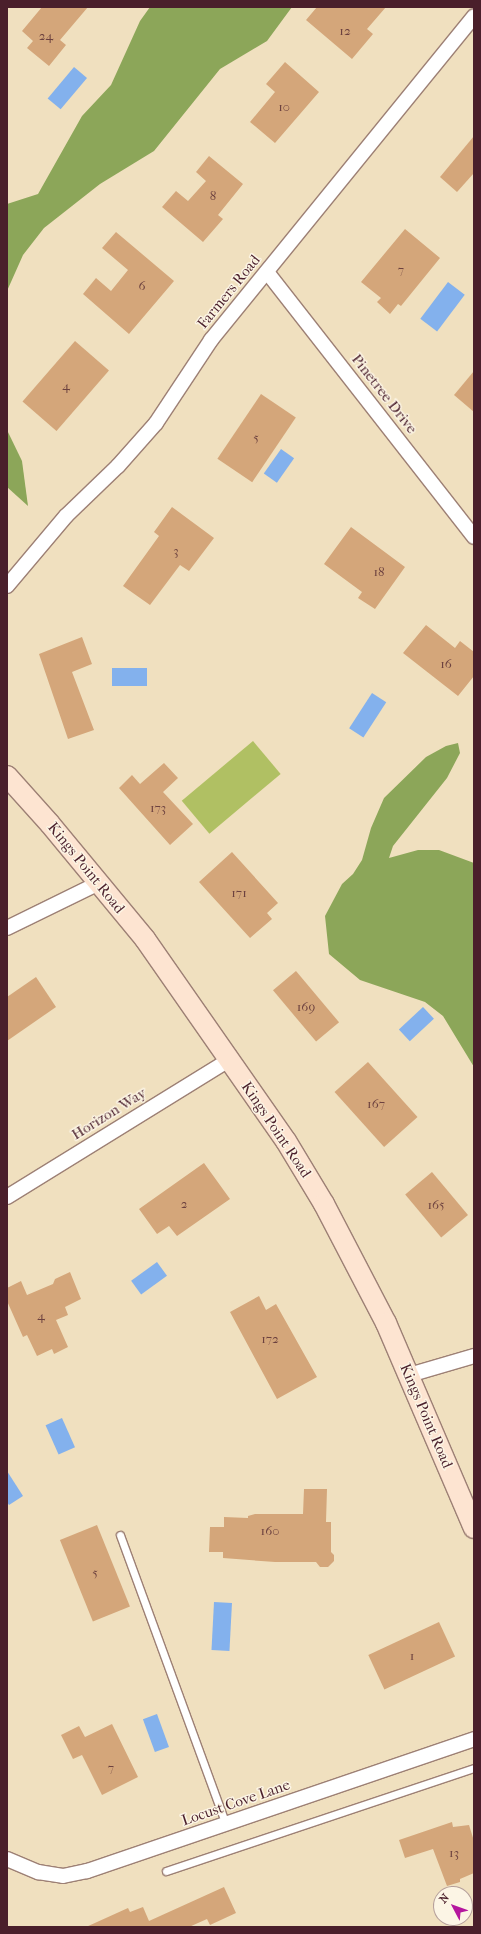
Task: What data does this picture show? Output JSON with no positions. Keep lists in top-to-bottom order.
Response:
{
  "streets": {
    "main road": ["Kings Point Road"],
    "street": [
      "Farmers Road",
      "Pinetree Drive",
      "Horizon Way",
      "Locust Cove Lane"
    ]
  },
  "crossings": [
    ["Farmers Road", "Pinetree Drive"],
    ["Kings Point Road", "Horizon Way"]
  ],
  "house_numbers": [
    "12",
    "24",
    "10",
    "8",
    "7",
    "6",
    "4",
    "5",
    "3",
    "18",
    "16",
    "173",
    "171",
    "169",
    "167",
    "2",
    "165",
    "4",
    "172",
    "160",
    "5",
    "1",
    "7",
    "13"
  ],
  "north": "top left"
}
